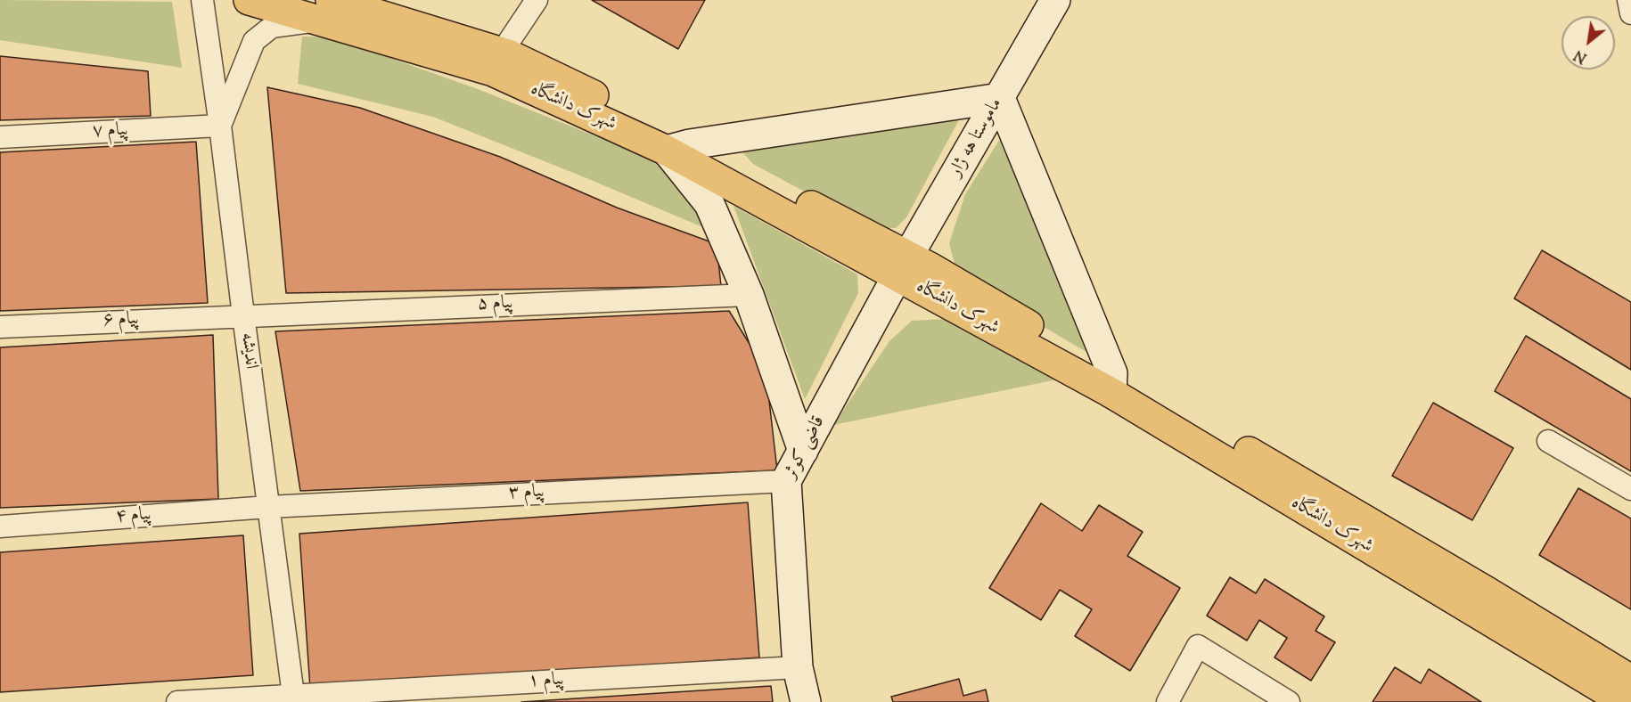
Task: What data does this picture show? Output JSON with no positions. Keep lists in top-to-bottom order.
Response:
{
  "streets": {
    "main road": ["شهرک دانشگاه", "ماموستا هه ژار", "قاضی کوثر"],
    "street": [
      "پیام ۷",
      "پیام ۵",
      "پیام ۶",
      "اندیشه",
      "پیام ۳",
      "پیام ۴",
      "پیام ۱"
    ]
  },
  "crossings": [
    ["شهرک دانشگاه", "ماموستا هه ژار"],
    ["شهرک دانشگاه", "قاضی کوثر"],
    ["پیام ۷", "اندیشه"],
    ["ماموستا هه ژار", "قاضی کوثر"],
    ["پیام ۵", "پیام ۶"],
    ["پیام ۵", "اندیشه"],
    ["پیام ۶", "اندیشه"],
    ["اندیشه", "پیام ۳"],
    ["اندیشه", "پیام ۴"],
    ["اندیشه", "پیام ۱"],
    ["قاضی کوثر", "پیام ۳"],
    ["قاضی کوثر", "پیام ۱"],
    ["پیام ۳", "پیام ۴"]
  ],
  "north": "bottom left"
}
